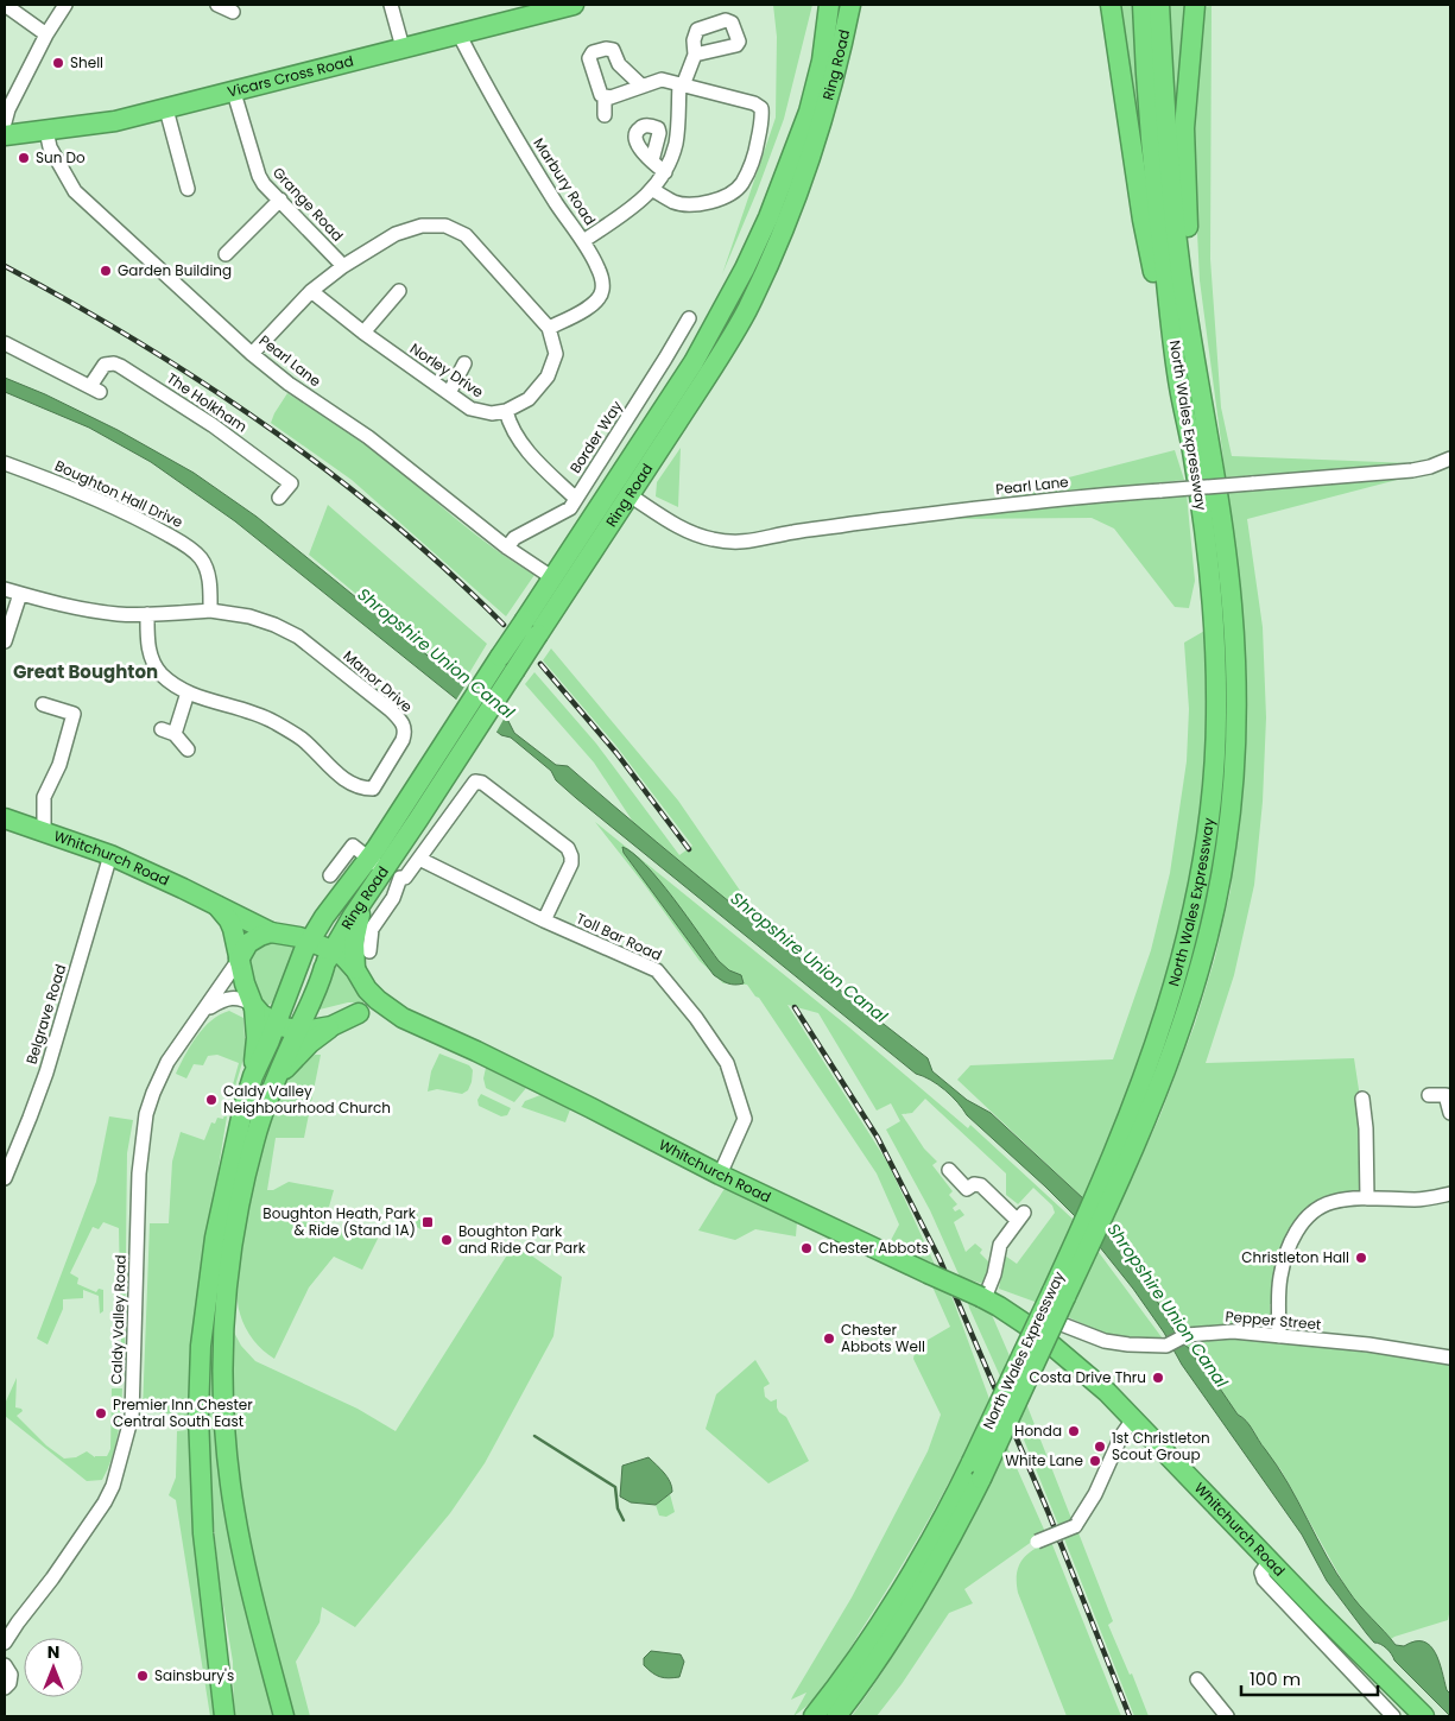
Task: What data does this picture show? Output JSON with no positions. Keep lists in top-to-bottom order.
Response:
{
  "streets": {
    "highway": [
      "Ring Road",
      "Vicars Cross Road",
      "North Wales Expressway",
      "Whitchurch Road"
    ],
    "street": [
      "Marbury Road",
      "Grange Road",
      "Pearl Lane",
      "Norley Drive",
      "The Holkham",
      "Border Way",
      "Boughton Hall Drive",
      "Manor Drive",
      "Toll Bar Road",
      "Belgrave Road",
      "Caldy Valley Road",
      "Pepper Street"
    ]
  },
  "crossings": [
    ["Ring Road", "Pearl Lane"],
    ["Ring Road", "Whitchurch Road"],
    ["Ring Road", "Toll Bar Road"],
    ["Vicars Cross Road", "Marbury Road"],
    ["Vicars Cross Road", "Grange Road"],
    ["Vicars Cross Road", "Pearl Lane"],
    ["Pearl Lane", "Border Way"],
    ["Boughton Hall Drive", "Manor Drive"],
    ["Whitchurch Road", "Toll Bar Road"],
    ["Whitchurch Road", "Belgrave Road"],
    ["Whitchurch Road", "Caldy Valley Road"]
  ],
  "districts": ["Great Boughton"],
  "water": ["Shropshire Union Canal"],
  "places": {
    "other": [
      "Shell",
      "Sun Do",
      "Garden Building",
      "Caldy Valley Neighbourhood Church",
      "Boughton Park and Ride Car Park",
      "Chester Abbots",
      "Christleton Hall",
      "Chester Abbots Well",
      "Costa Drive Thru",
      "Premier Inn Chester Central South East",
      "Honda",
      "1st Christleton Scout Group",
      "White Lane",
      "Sainsbury's"
    ],
    "transit": ["Boughton Heath, Park & Ride (Stand 1A)"]
  },
  "scale_bar": "100 m",
  "north": "top"
}
